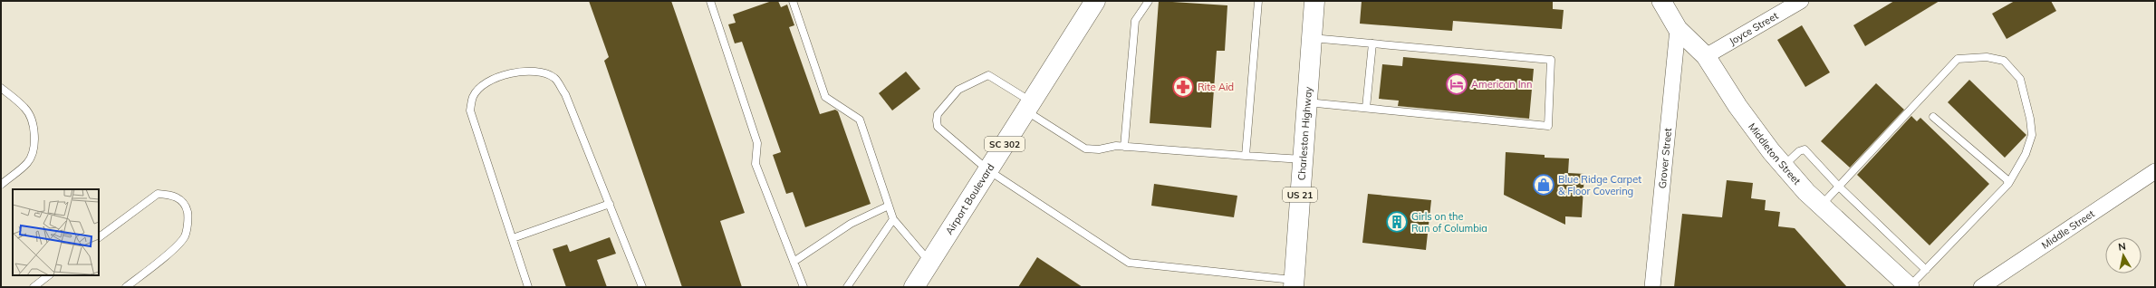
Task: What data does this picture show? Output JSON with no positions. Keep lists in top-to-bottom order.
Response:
{
  "streets": {
    "main road": [
      "Charleston Highway",
      "SC 302",
      "US 21",
      "Airport Boulevard"
    ],
    "street": [
      "Joyce Street",
      "Middleton Street",
      "Grover Street",
      "Middle Street"
    ]
  },
  "crossings": [
    ["Joyce Street", "Middleton Street"],
    ["Middleton Street", "Grover Street"]
  ],
  "places": {
    "hotel": ["American Inn"],
    "pharmacy": ["Rite Aid"],
    "shop": ["Blue Ridge Carpet & Floor Covering"],
    "building": ["Girls on the Run of Columbia"]
  },
  "north": "top"
}
